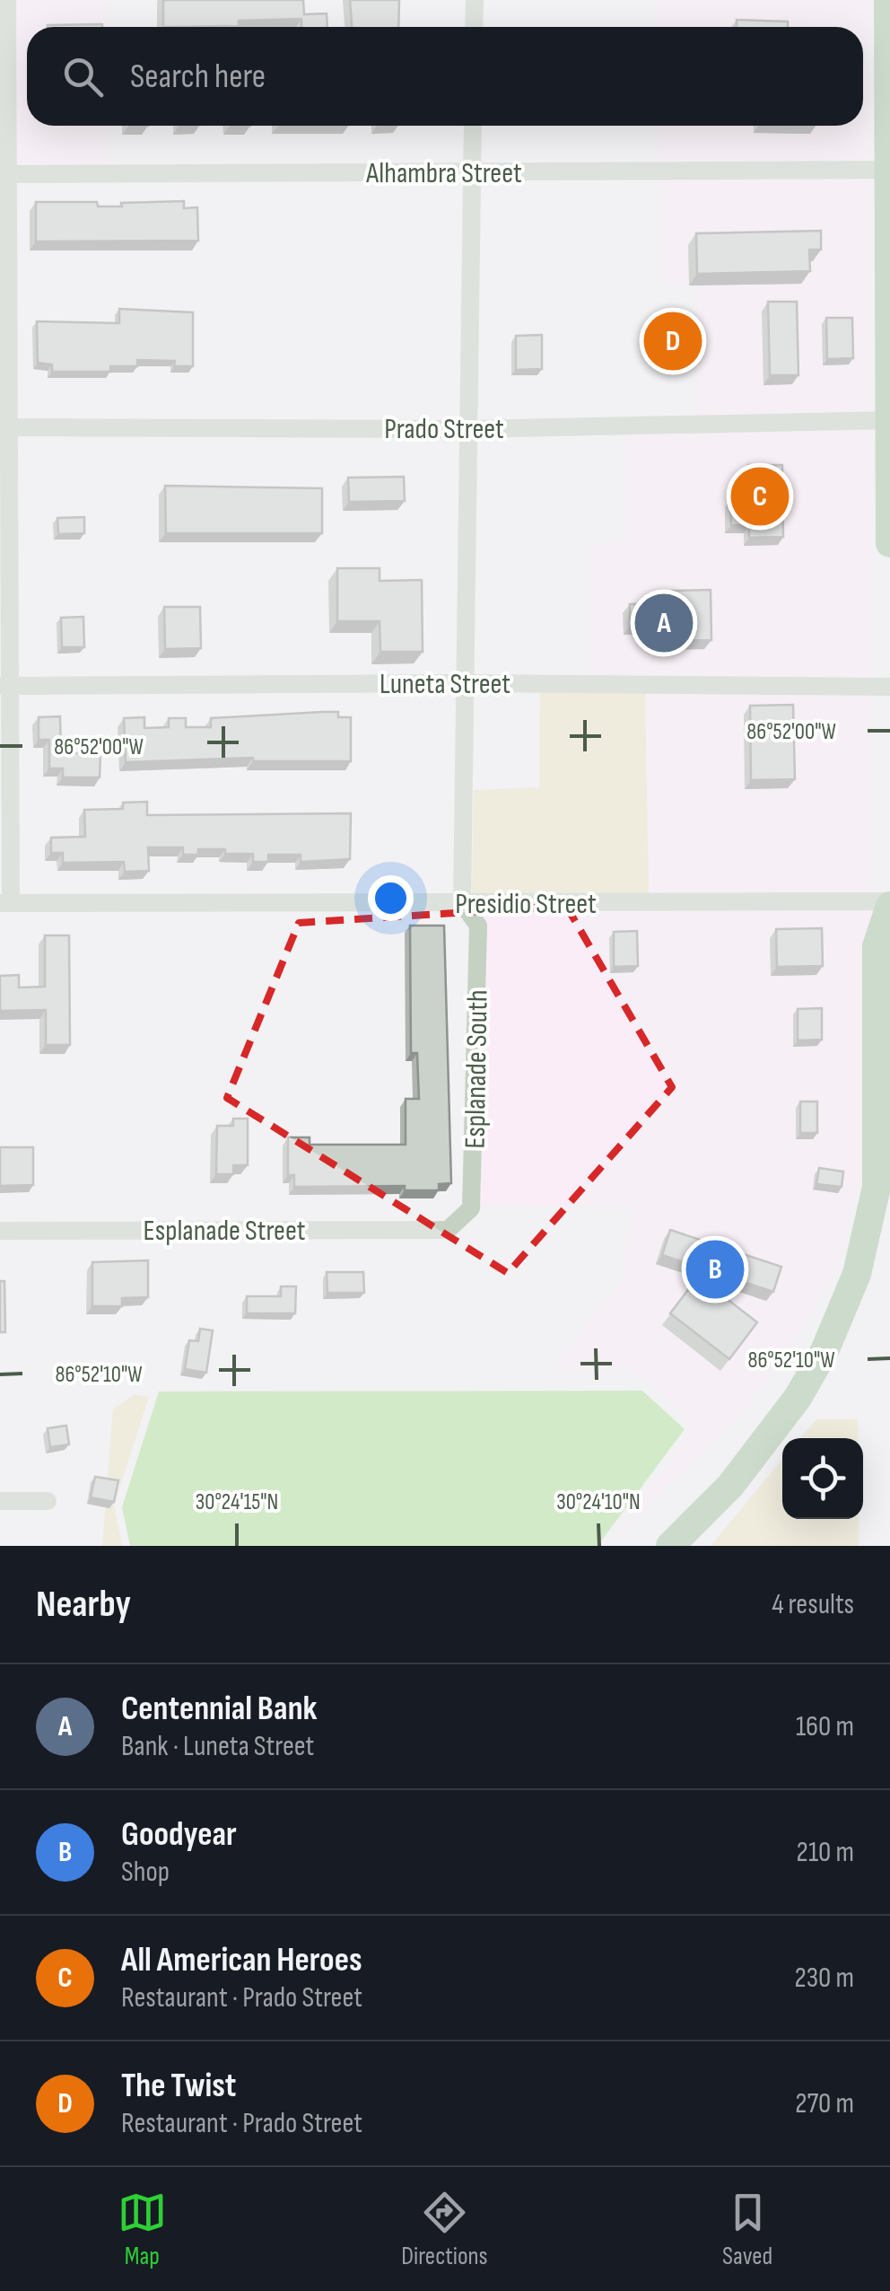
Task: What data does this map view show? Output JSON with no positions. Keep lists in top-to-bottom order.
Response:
{
  "streets": {
    "street": [
      "Alhambra Street",
      "Prado Street",
      "Luneta Street",
      "Presidio Street",
      "Esplanade South",
      "Esplanade Street"
    ]
  },
  "crossings": [
    ["Presidio Street", "Esplanade South"],
    ["Esplanade South", "Esplanade Street"]
  ],
  "page": {
    "search": "Search here",
    "pins": [
      "D",
      "C",
      "A",
      "B"
    ],
    "heading": ["Nearby", "4 results"],
    "list": [
      {
        "mark": "A",
        "name": "Centennial Bank",
        "note": "Bank · Luneta Street",
        "value": "160 m"
      },
      {
        "mark": "B",
        "name": "Goodyear",
        "note": "Shop",
        "value": "210 m"
      },
      {
        "mark": "C",
        "name": "All American Heroes",
        "note": "Restaurant · Prado Street",
        "value": "230 m"
      },
      {
        "mark": "D",
        "name": "The Twist",
        "note": "Restaurant · Prado Street",
        "value": "270 m"
      }
    ],
    "nav": ["Map", "Directions", "Saved"]
  },
  "coordinates": [
    "86°52'00\"W",
    "86°52'10\"W",
    "30°24'15\"N",
    "30°24'10\"N"
  ]
}
